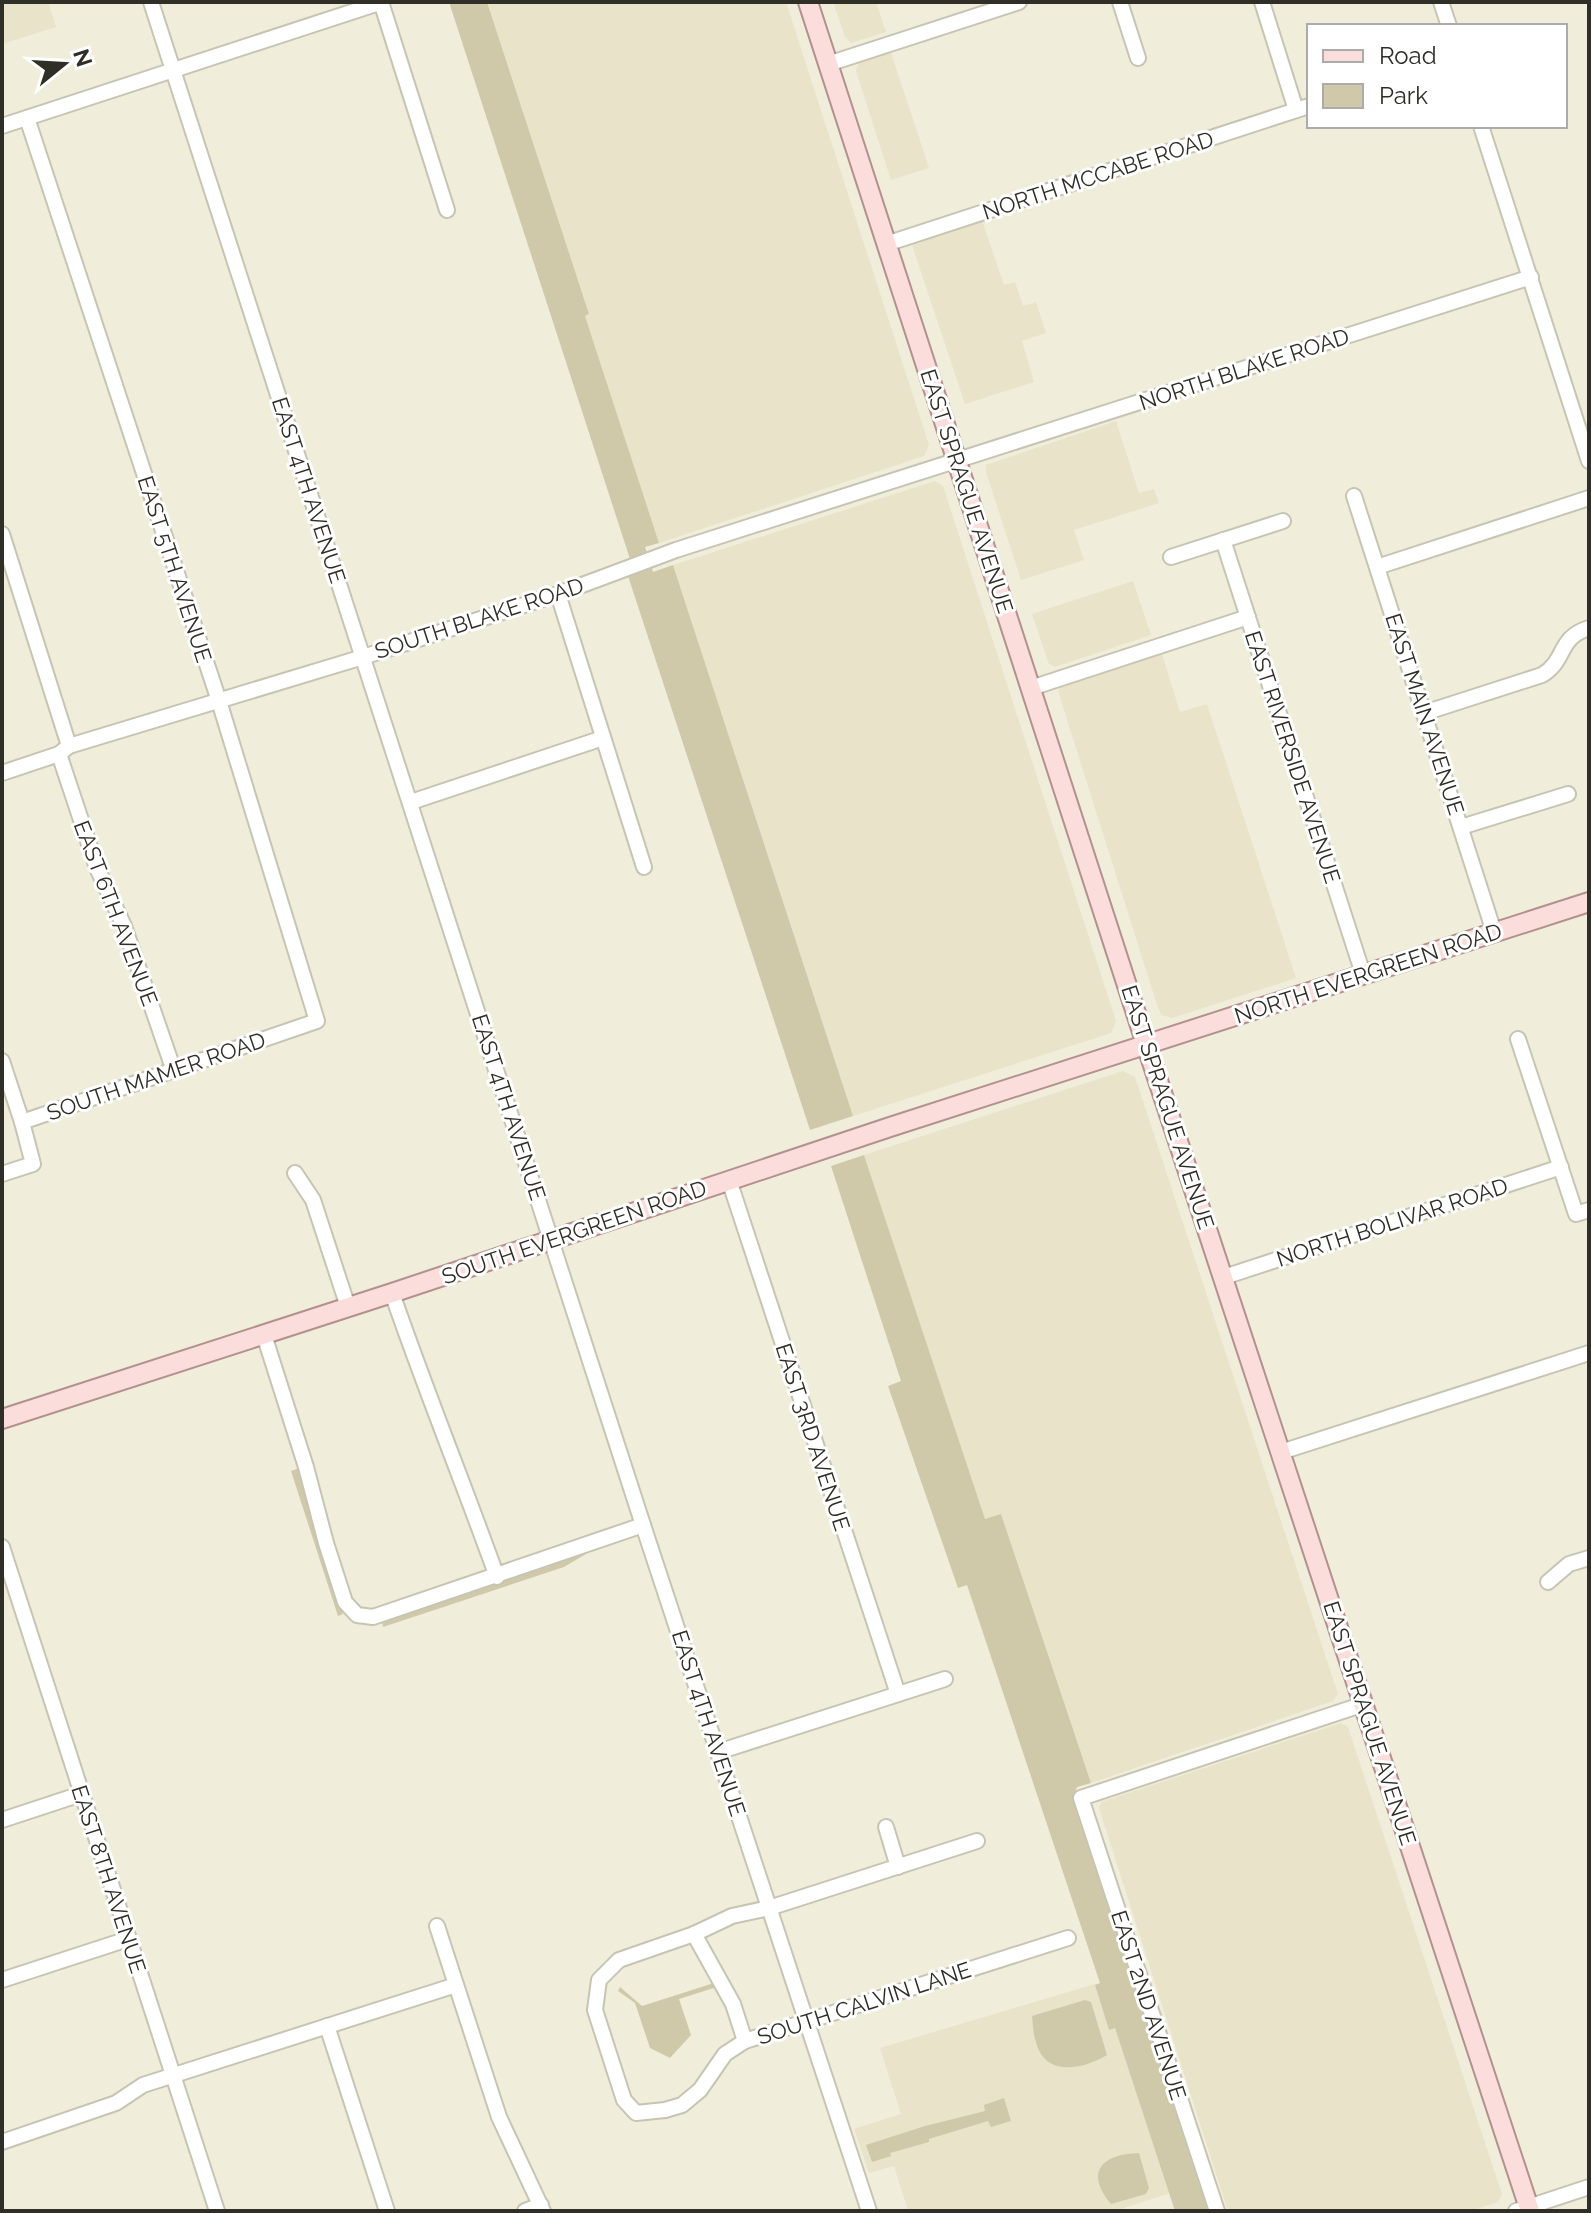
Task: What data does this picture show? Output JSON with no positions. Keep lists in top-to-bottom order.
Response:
{
  "streets": {
    "main road": ["EAST SPRAGUE AVENUE", "NORTH EVERGREEN ROAD", "SOUTH EVERGREEN ROAD"],
    "street": [
      "NORTH MCCABE ROAD",
      "NORTH BLAKE ROAD",
      "EAST 4TH AVENUE",
      "EAST 5TH AVENUE",
      "SOUTH BLAKE ROAD",
      "EAST MAIN AVENUE",
      "EAST RIVERSIDE AVENUE",
      "EAST 6TH AVENUE",
      "SOUTH MAMER ROAD",
      "NORTH BOLIVAR ROAD",
      "EAST 3RD AVENUE",
      "EAST 8TH AVENUE",
      "SOUTH CALVIN LANE",
      "EAST 2ND AVENUE"
    ]
  },
  "crossings": [
    ["NORTH MCCABE ROAD", "EAST SPRAGUE AVENUE"],
    ["NORTH BLAKE ROAD", "EAST SPRAGUE AVENUE"],
    ["NORTH BLAKE ROAD", "SOUTH BLAKE ROAD"],
    ["EAST 4TH AVENUE", "SOUTH BLAKE ROAD"],
    ["EAST 4TH AVENUE", "SOUTH EVERGREEN ROAD"],
    ["EAST 4TH AVENUE", "SOUTH CALVIN LANE"],
    ["EAST SPRAGUE AVENUE", "SOUTH BLAKE ROAD"],
    ["EAST SPRAGUE AVENUE", "NORTH EVERGREEN ROAD"],
    ["EAST SPRAGUE AVENUE", "NORTH BOLIVAR ROAD"],
    ["EAST SPRAGUE AVENUE", "SOUTH EVERGREEN ROAD"],
    ["EAST SPRAGUE AVENUE", "EAST 2ND AVENUE"],
    ["EAST 5TH AVENUE", "SOUTH BLAKE ROAD"],
    ["EAST 5TH AVENUE", "SOUTH MAMER ROAD"],
    ["SOUTH BLAKE ROAD", "EAST 6TH AVENUE"],
    ["EAST MAIN AVENUE", "NORTH EVERGREEN ROAD"],
    ["EAST RIVERSIDE AVENUE", "NORTH EVERGREEN ROAD"],
    ["EAST 6TH AVENUE", "SOUTH MAMER ROAD"],
    ["NORTH EVERGREEN ROAD", "SOUTH EVERGREEN ROAD"],
    ["SOUTH EVERGREEN ROAD", "EAST 3RD AVENUE"]
  ],
  "legend": ["Road", "Park"],
  "north": "right"
}
